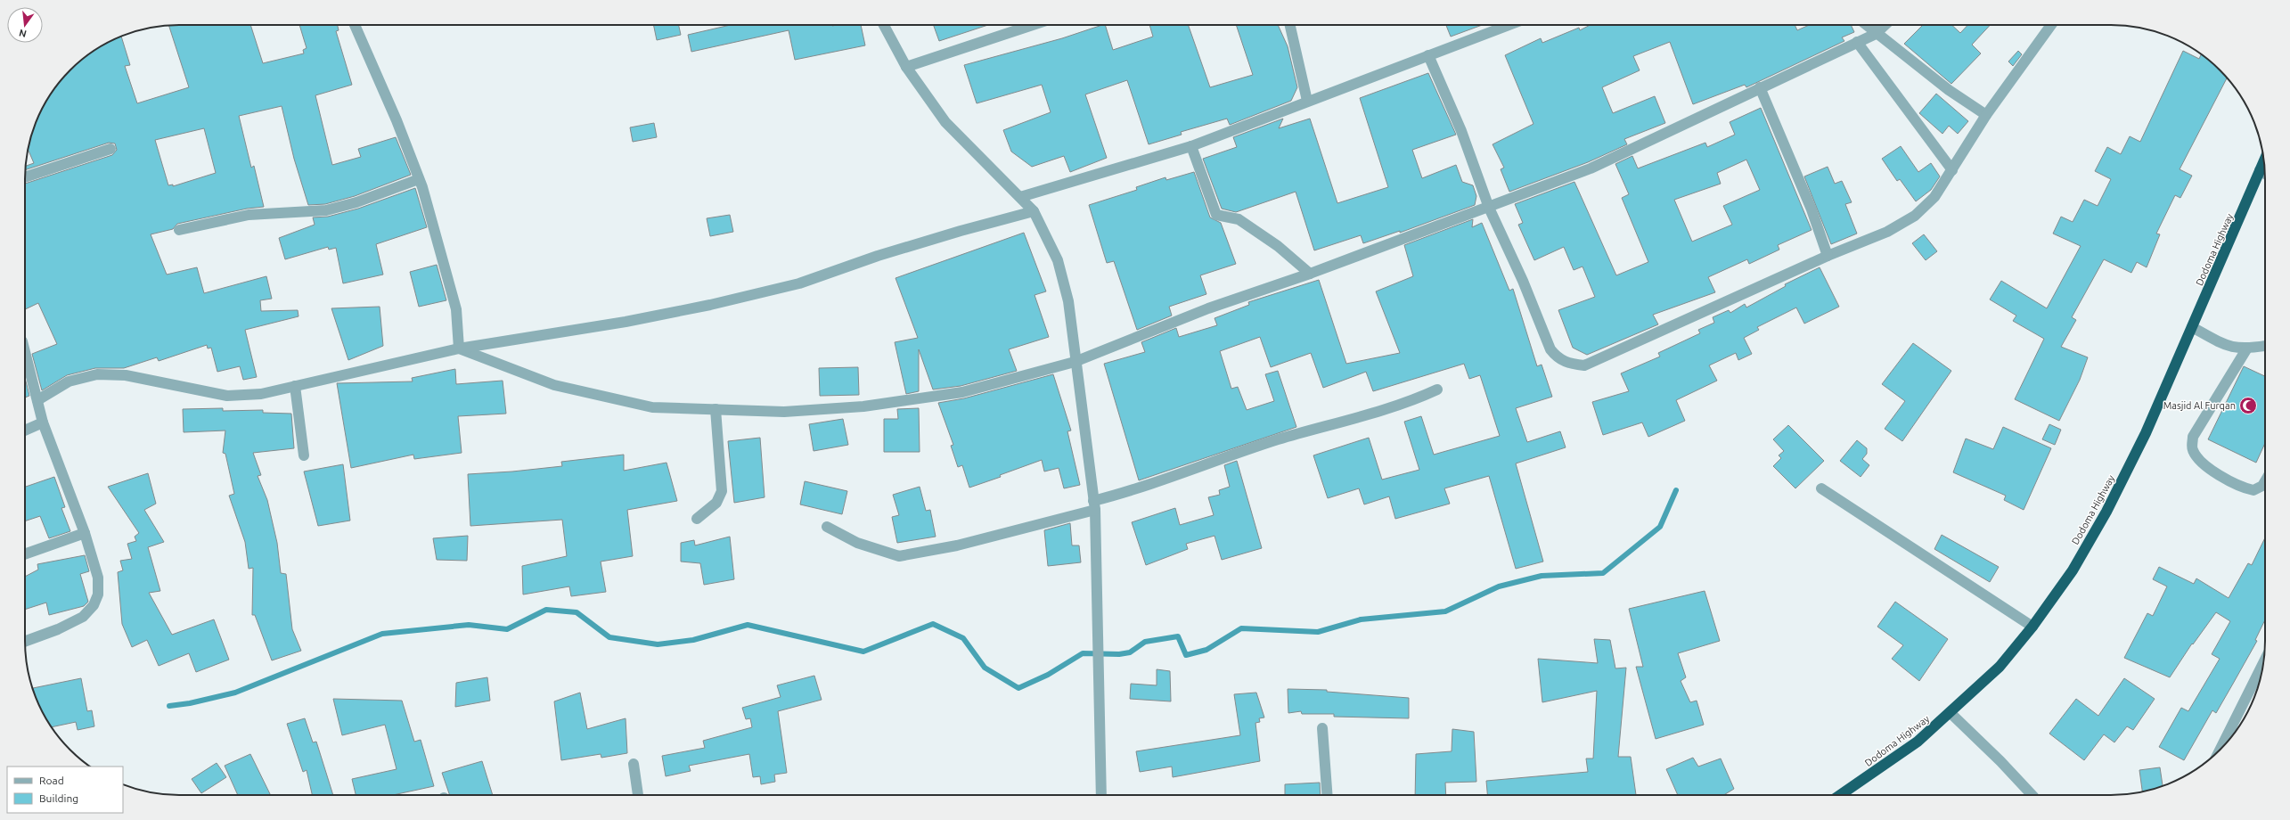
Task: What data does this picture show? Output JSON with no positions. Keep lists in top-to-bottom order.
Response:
{
  "streets": {
    "highway": ["Dodoma Highway"]
  },
  "places": {
    "mosque": ["Masjid Al Furqan"]
  },
  "legend": ["Road", "Building"],
  "north": "bottom"
}
